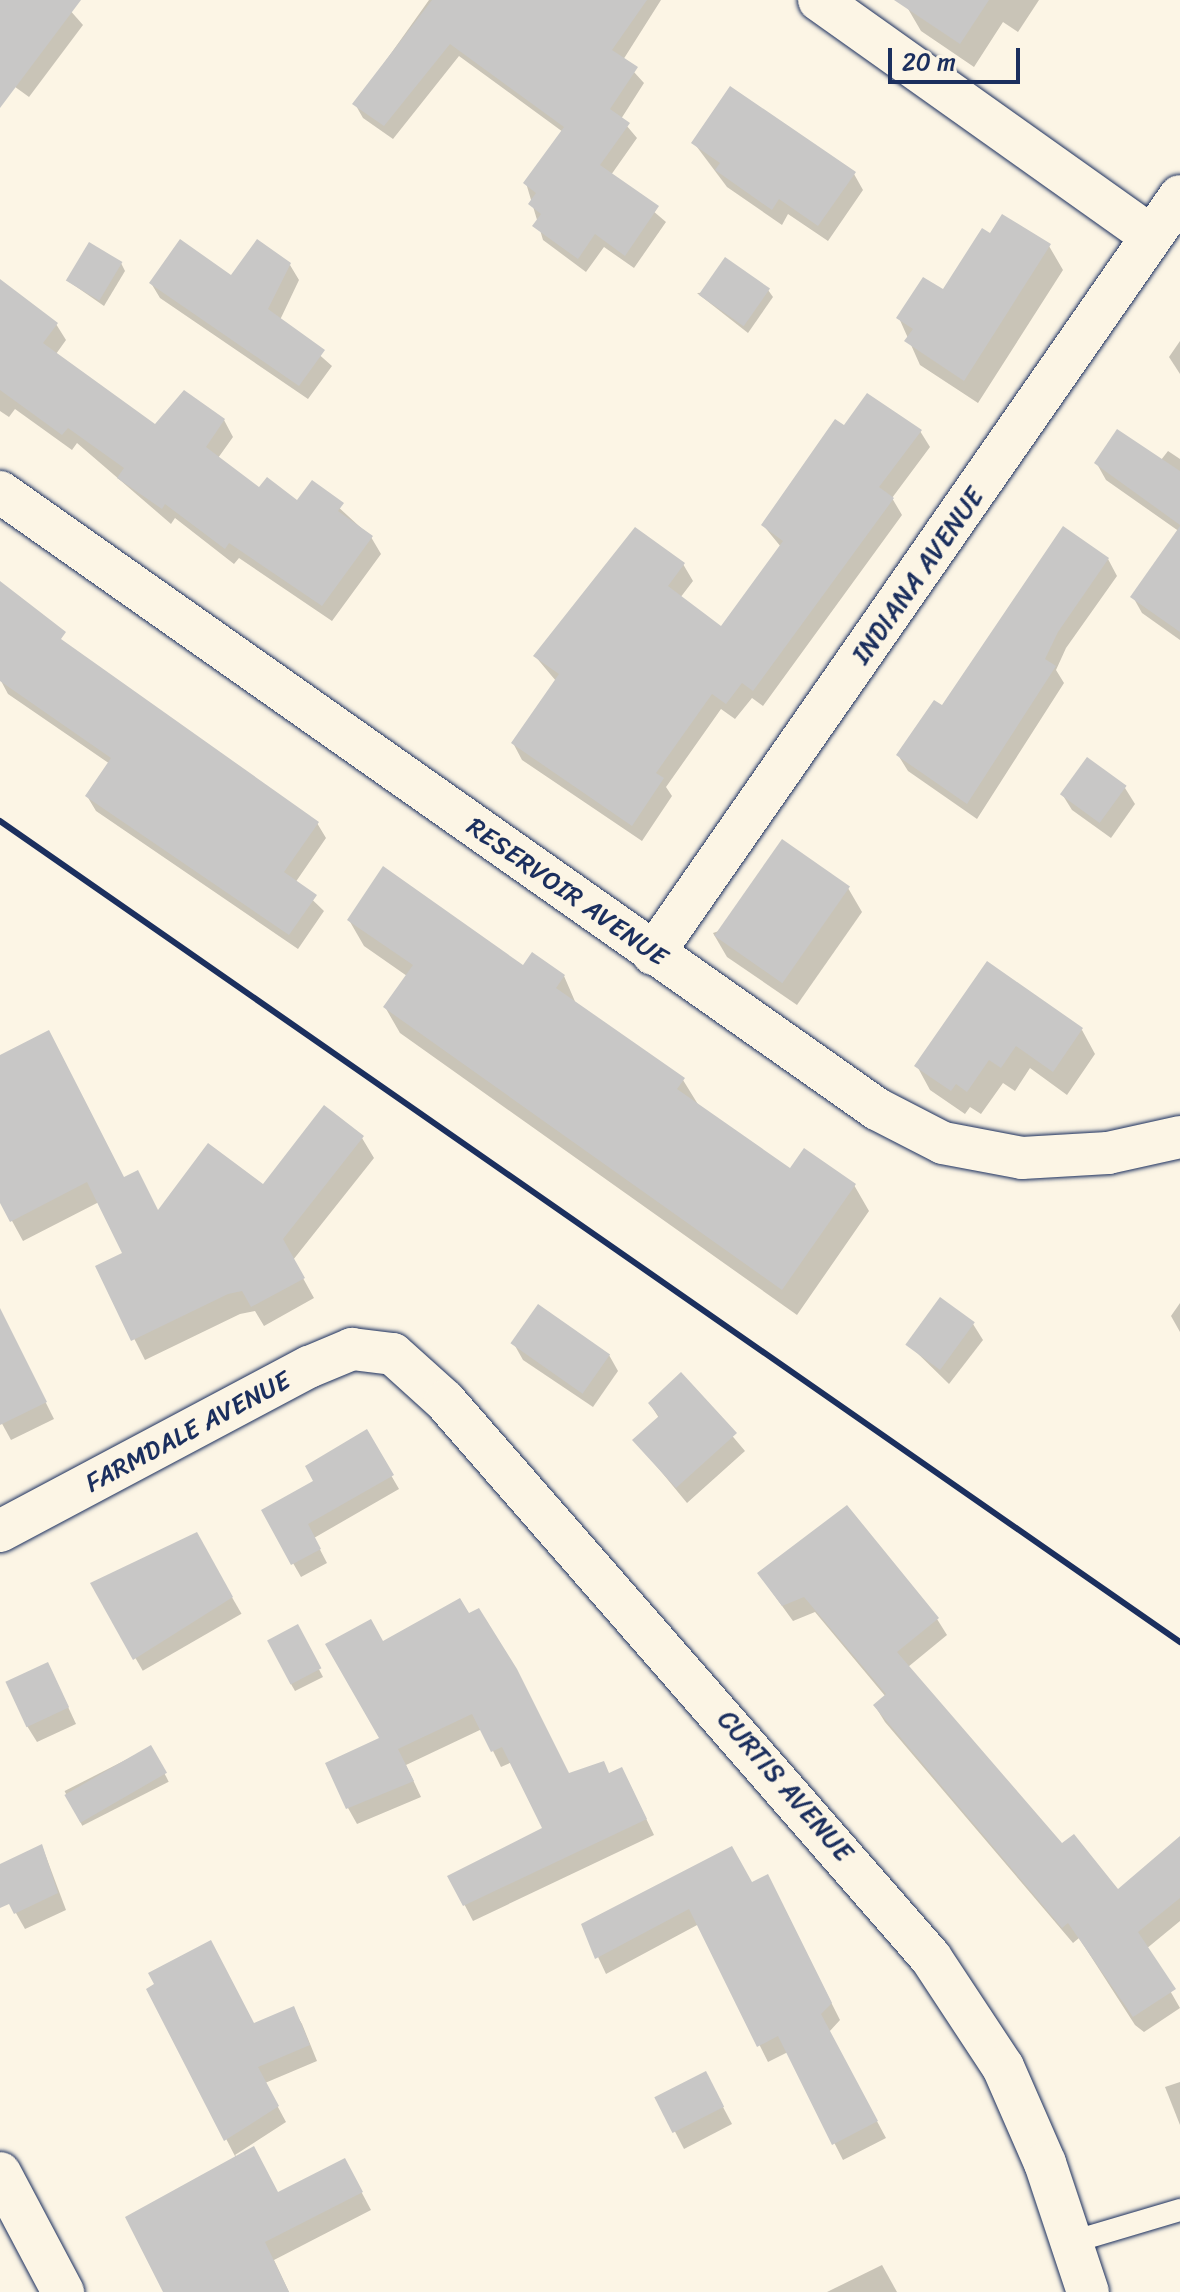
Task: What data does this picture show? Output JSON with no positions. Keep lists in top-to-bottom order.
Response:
{
  "streets": {
    "street": [
      "INDIANA AVENUE",
      "RESERVOIR AVENUE",
      "FARMDALE AVENUE",
      "CURTIS AVENUE"
    ]
  },
  "crossings": [
    ["INDIANA AVENUE", "RESERVOIR AVENUE"],
    ["FARMDALE AVENUE", "CURTIS AVENUE"]
  ],
  "scale_bar": "20 m"
}
